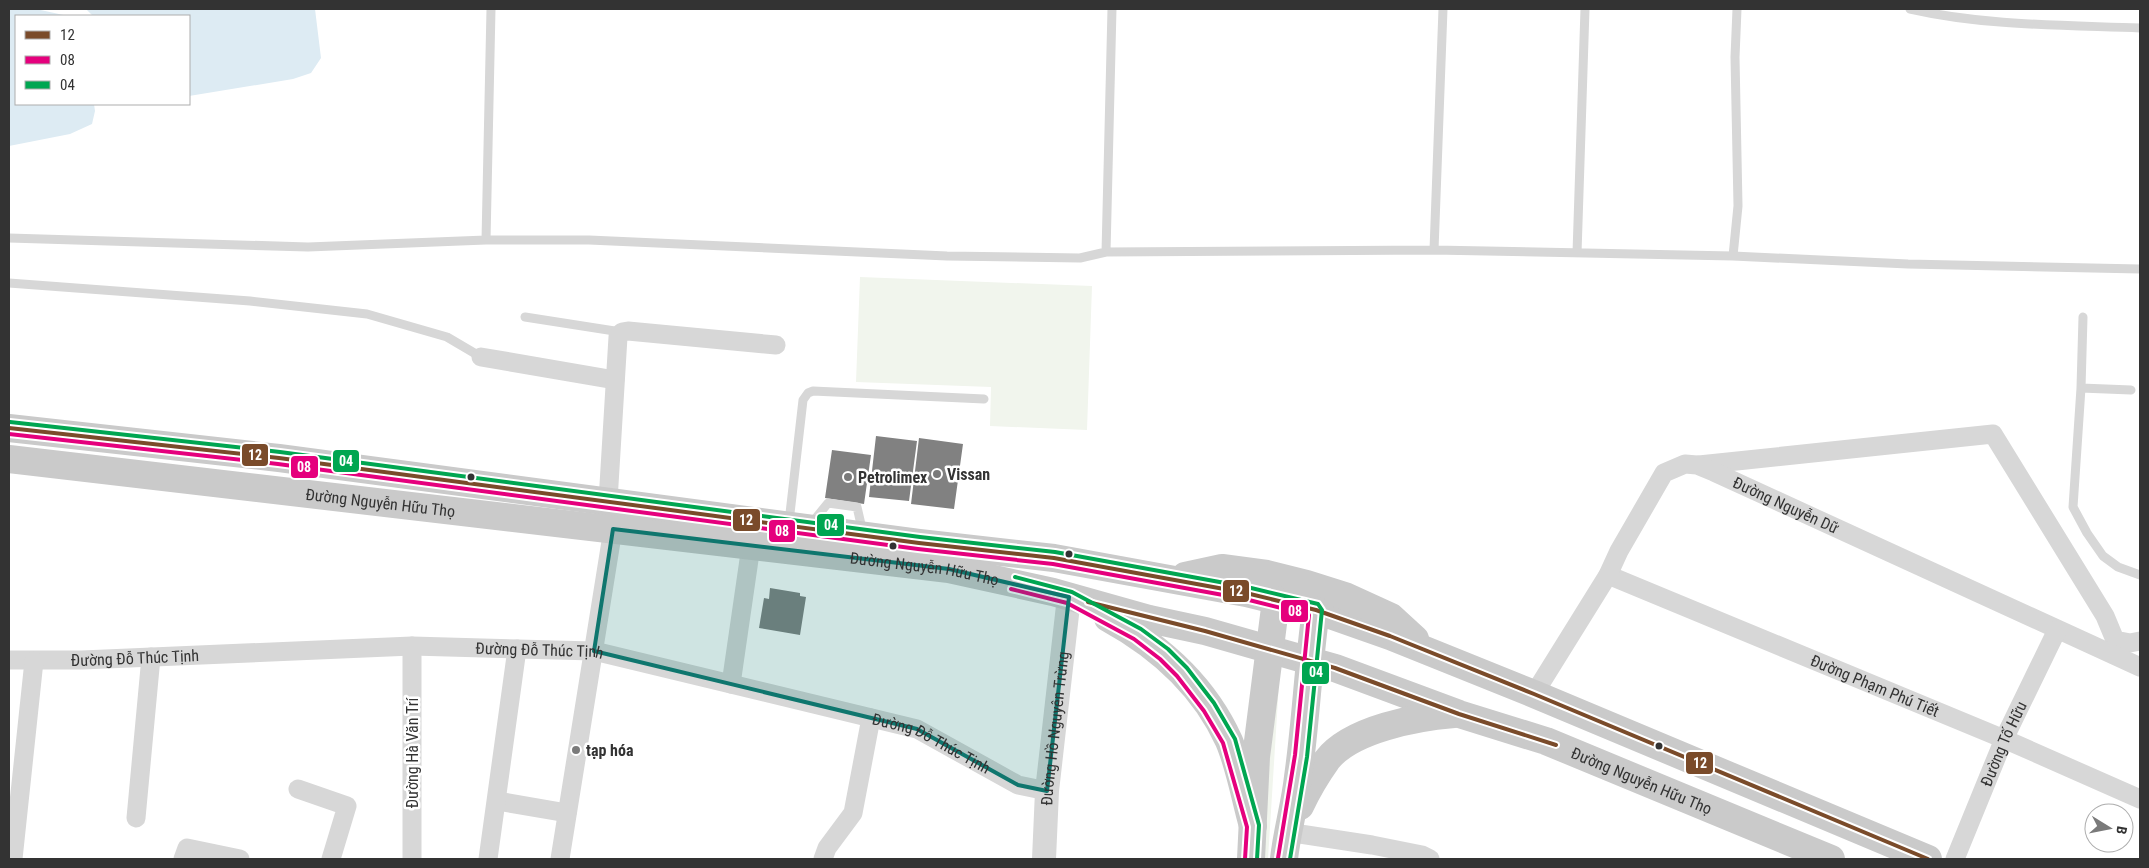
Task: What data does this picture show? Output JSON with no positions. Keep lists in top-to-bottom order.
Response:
{
  "streets": {
    "main road": ["Đường Nguyễn Hữu Thọ"],
    "street": [
      "Đường Nguyễn Dữ",
      "Đường Đỗ Thúc Tịnh",
      "Đường Phạm Phú Tiết",
      "Đường Hồ Nguyên Trừng",
      "Đường Tố Hữu",
      "Đường Hà Văn Trí"
    ]
  },
  "crossings": [
    ["Đường Nguyễn Hữu Thọ", "Đường Hồ Nguyên Trừng"],
    ["Đường Nguyễn Dữ", "Đường Tố Hữu"],
    ["Đường Đỗ Thúc Tịnh", "Đường Hồ Nguyên Trừng"],
    ["Đường Đỗ Thúc Tịnh", "Đường Hà Văn Trí"],
    ["Đường Phạm Phú Tiết", "Đường Tố Hữu"]
  ],
  "places": ["Vissan", "Petrolimex", "tạp hóa"],
  "lines": ["transit line 04", "transit line 12", "transit line 08"],
  "legend": ["12", "08", "04"],
  "north": "right"
}
